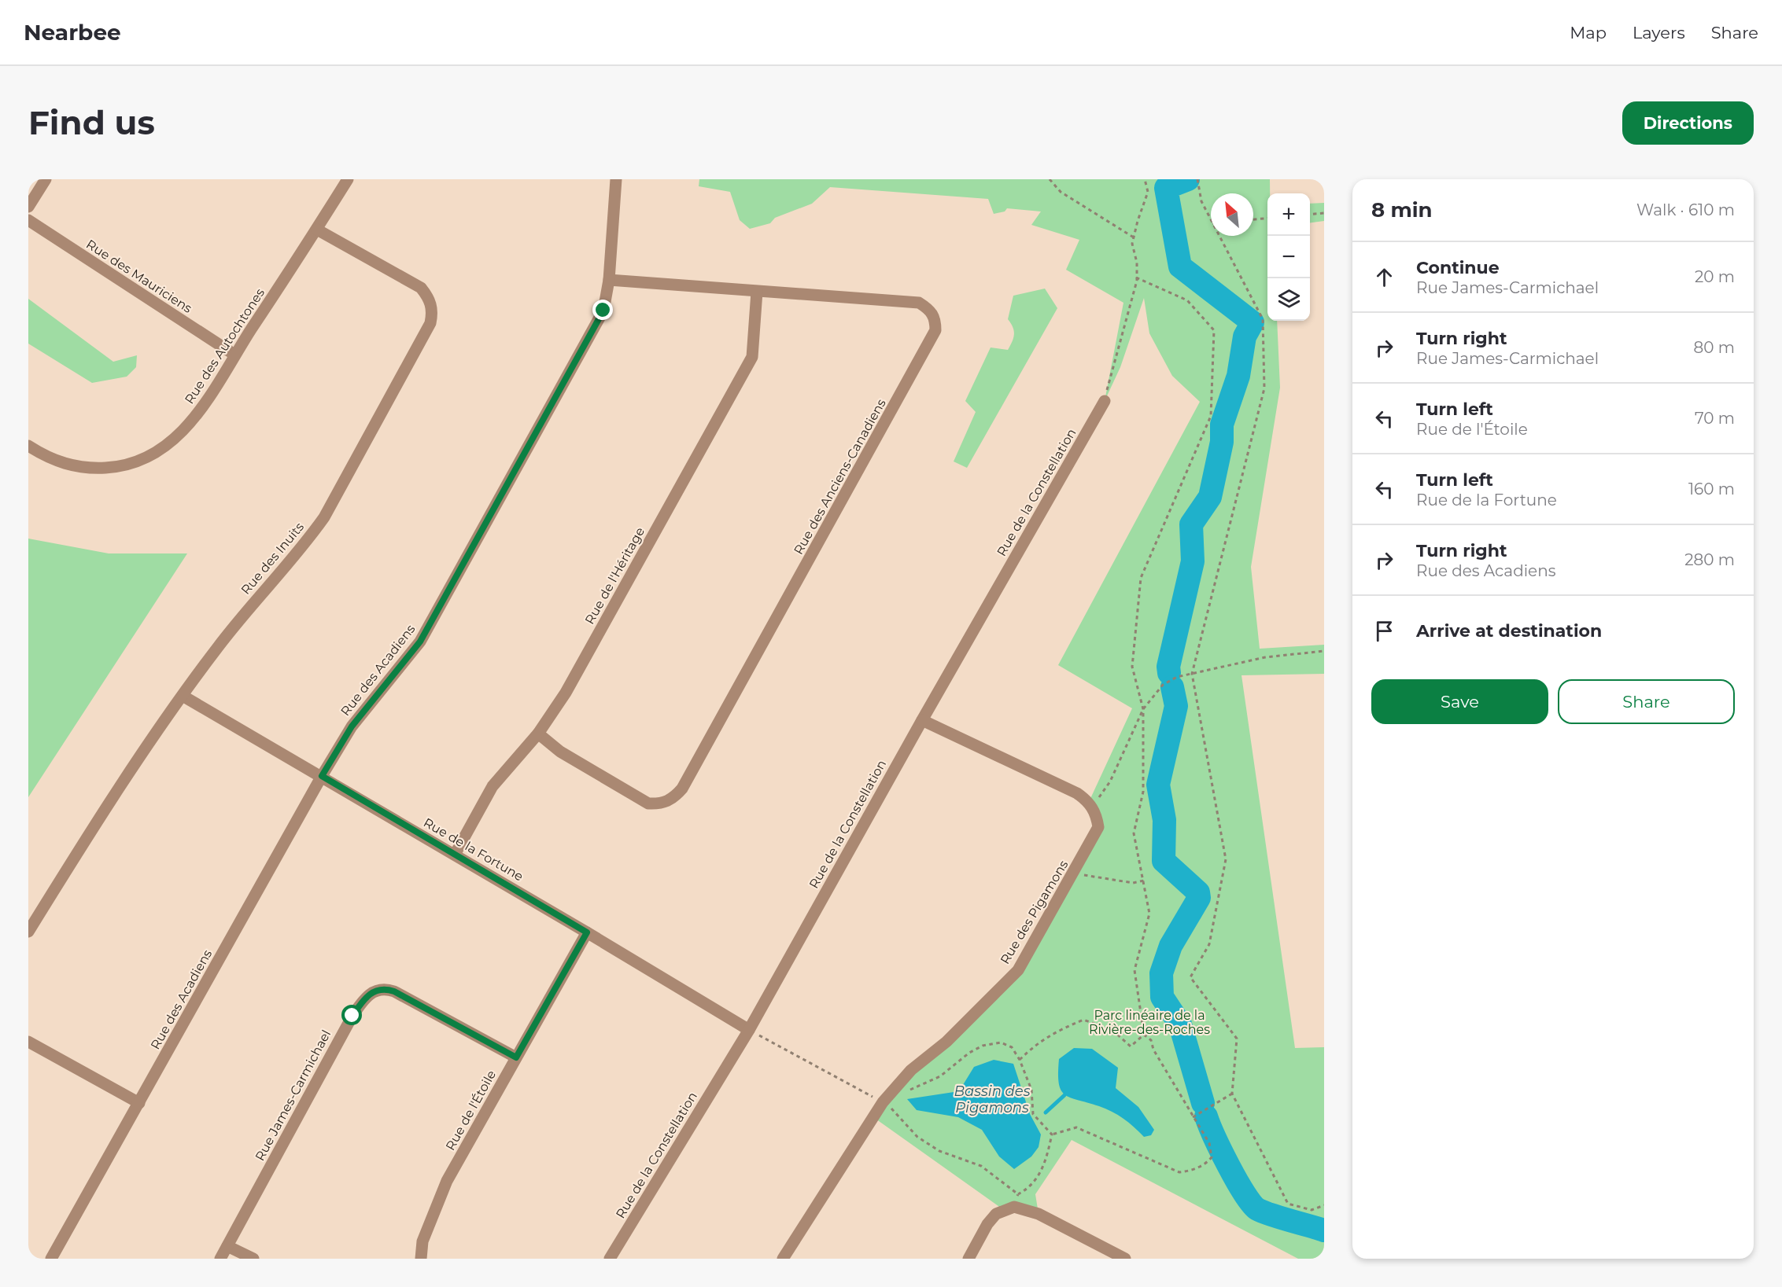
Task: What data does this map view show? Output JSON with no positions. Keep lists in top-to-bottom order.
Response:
{
  "streets": {
    "street": [
      "Rue des Mauriciens",
      "Rue des Autochtones",
      "Rue des Anciens-Canadiens",
      "Rue de la Constellation",
      "Rue des Inuits",
      "Rue de l'Héritage",
      "Rue des Acadiens",
      "Rue de la Fortune",
      "Rue des Pigamons",
      "Rue James-Carmichael",
      "Rue de l'Étoile"
    ]
  },
  "crossings": [
    ["Rue des Mauriciens", "Rue des Autochtones"],
    ["Rue des Autochtones", "Rue des Inuits"],
    ["Rue des Anciens-Canadiens", "Rue de l'Héritage"],
    ["Rue des Anciens-Canadiens", "Rue des Acadiens"],
    ["Rue de la Constellation", "Rue de la Fortune"],
    ["Rue des Inuits", "Rue de la Fortune"],
    ["Rue de l'Héritage", "Rue de la Fortune"],
    ["Rue des Acadiens", "Rue de la Fortune"],
    ["Rue de la Fortune", "Rue de l'Étoile"],
    ["Rue James-Carmichael", "Rue de l'Étoile"]
  ],
  "water": ["Bassin des Pigamons"],
  "parks": ["Parc linéaire de la Rivière-des-Roches"],
  "north": "top left",
  "page": {
    "header": "Nearbee",
    "nav": ["Map", "Layers", "Share"],
    "buttons": [
      "Directions",
      ["Save", "Share"]
    ],
    "title": "Find us",
    "heading": ["8 min", "Walk · 610 m"],
    "map_buttons": ["+", "−"],
    "list": [
      ["Continue", "Rue James-Carmichael", "20 m"],
      ["Turn right", "Rue James-Carmichael", "80 m"],
      ["Turn left", "Rue de l'Étoile", "70 m"],
      ["Turn left", "Rue de la Fortune", "160 m"],
      ["Turn right", "Rue des Acadiens", "280 m"],
      "Arrive at destination"
    ]
  }
}
